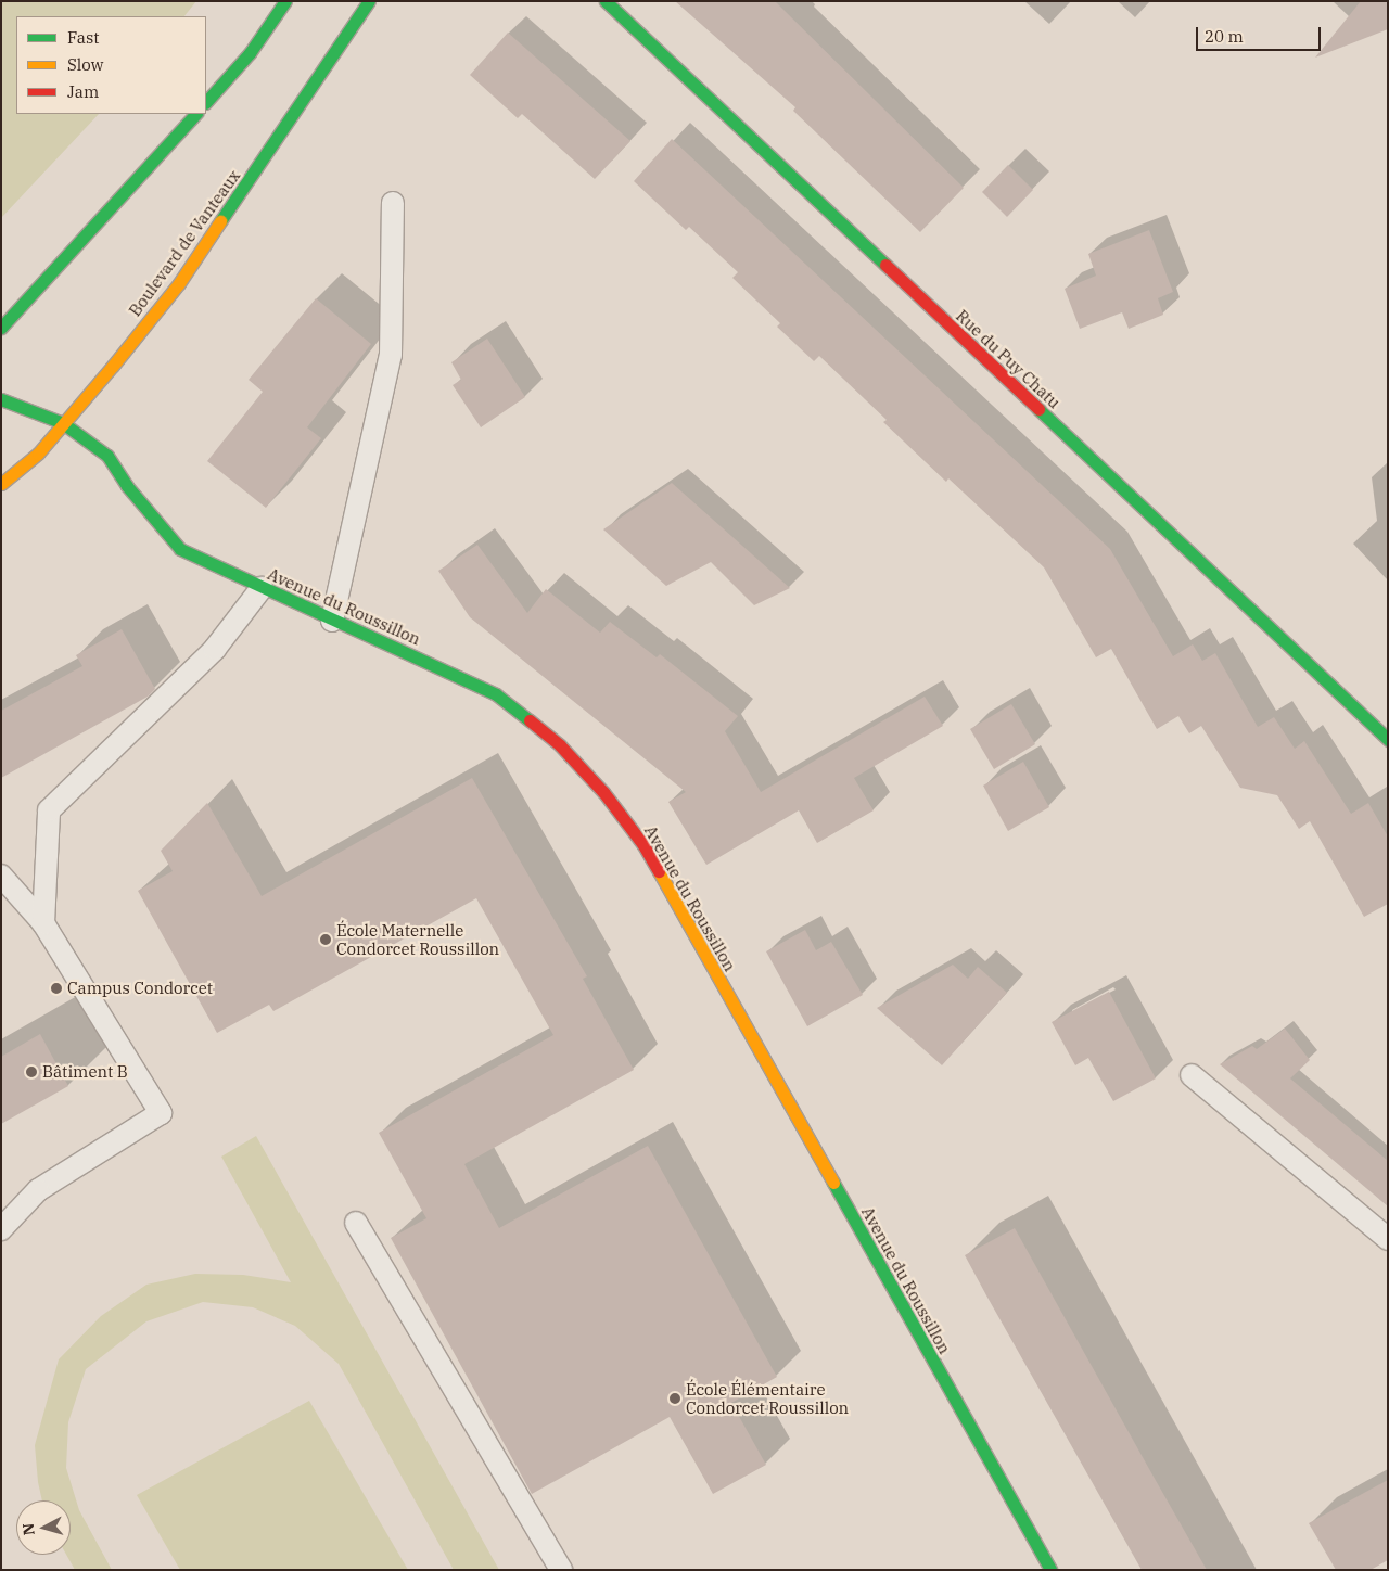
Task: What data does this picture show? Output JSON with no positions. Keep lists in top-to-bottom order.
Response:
{
  "streets": {
    "street": ["Boulevard de Vanteaux", "Rue du Puy Chatu", "Avenue du Roussillon"]
  },
  "crossings": [
    ["Boulevard de Vanteaux", "Avenue du Roussillon"]
  ],
  "places": [
    "École Maternelle Condorcet Roussillon",
    "Campus Condorcet",
    "Bâtiment B",
    "École Élémentaire Condorcet Roussillon"
  ],
  "legend": ["Fast", "Slow", "Jam"],
  "scale_bar": "20 m",
  "north": "left"
}
